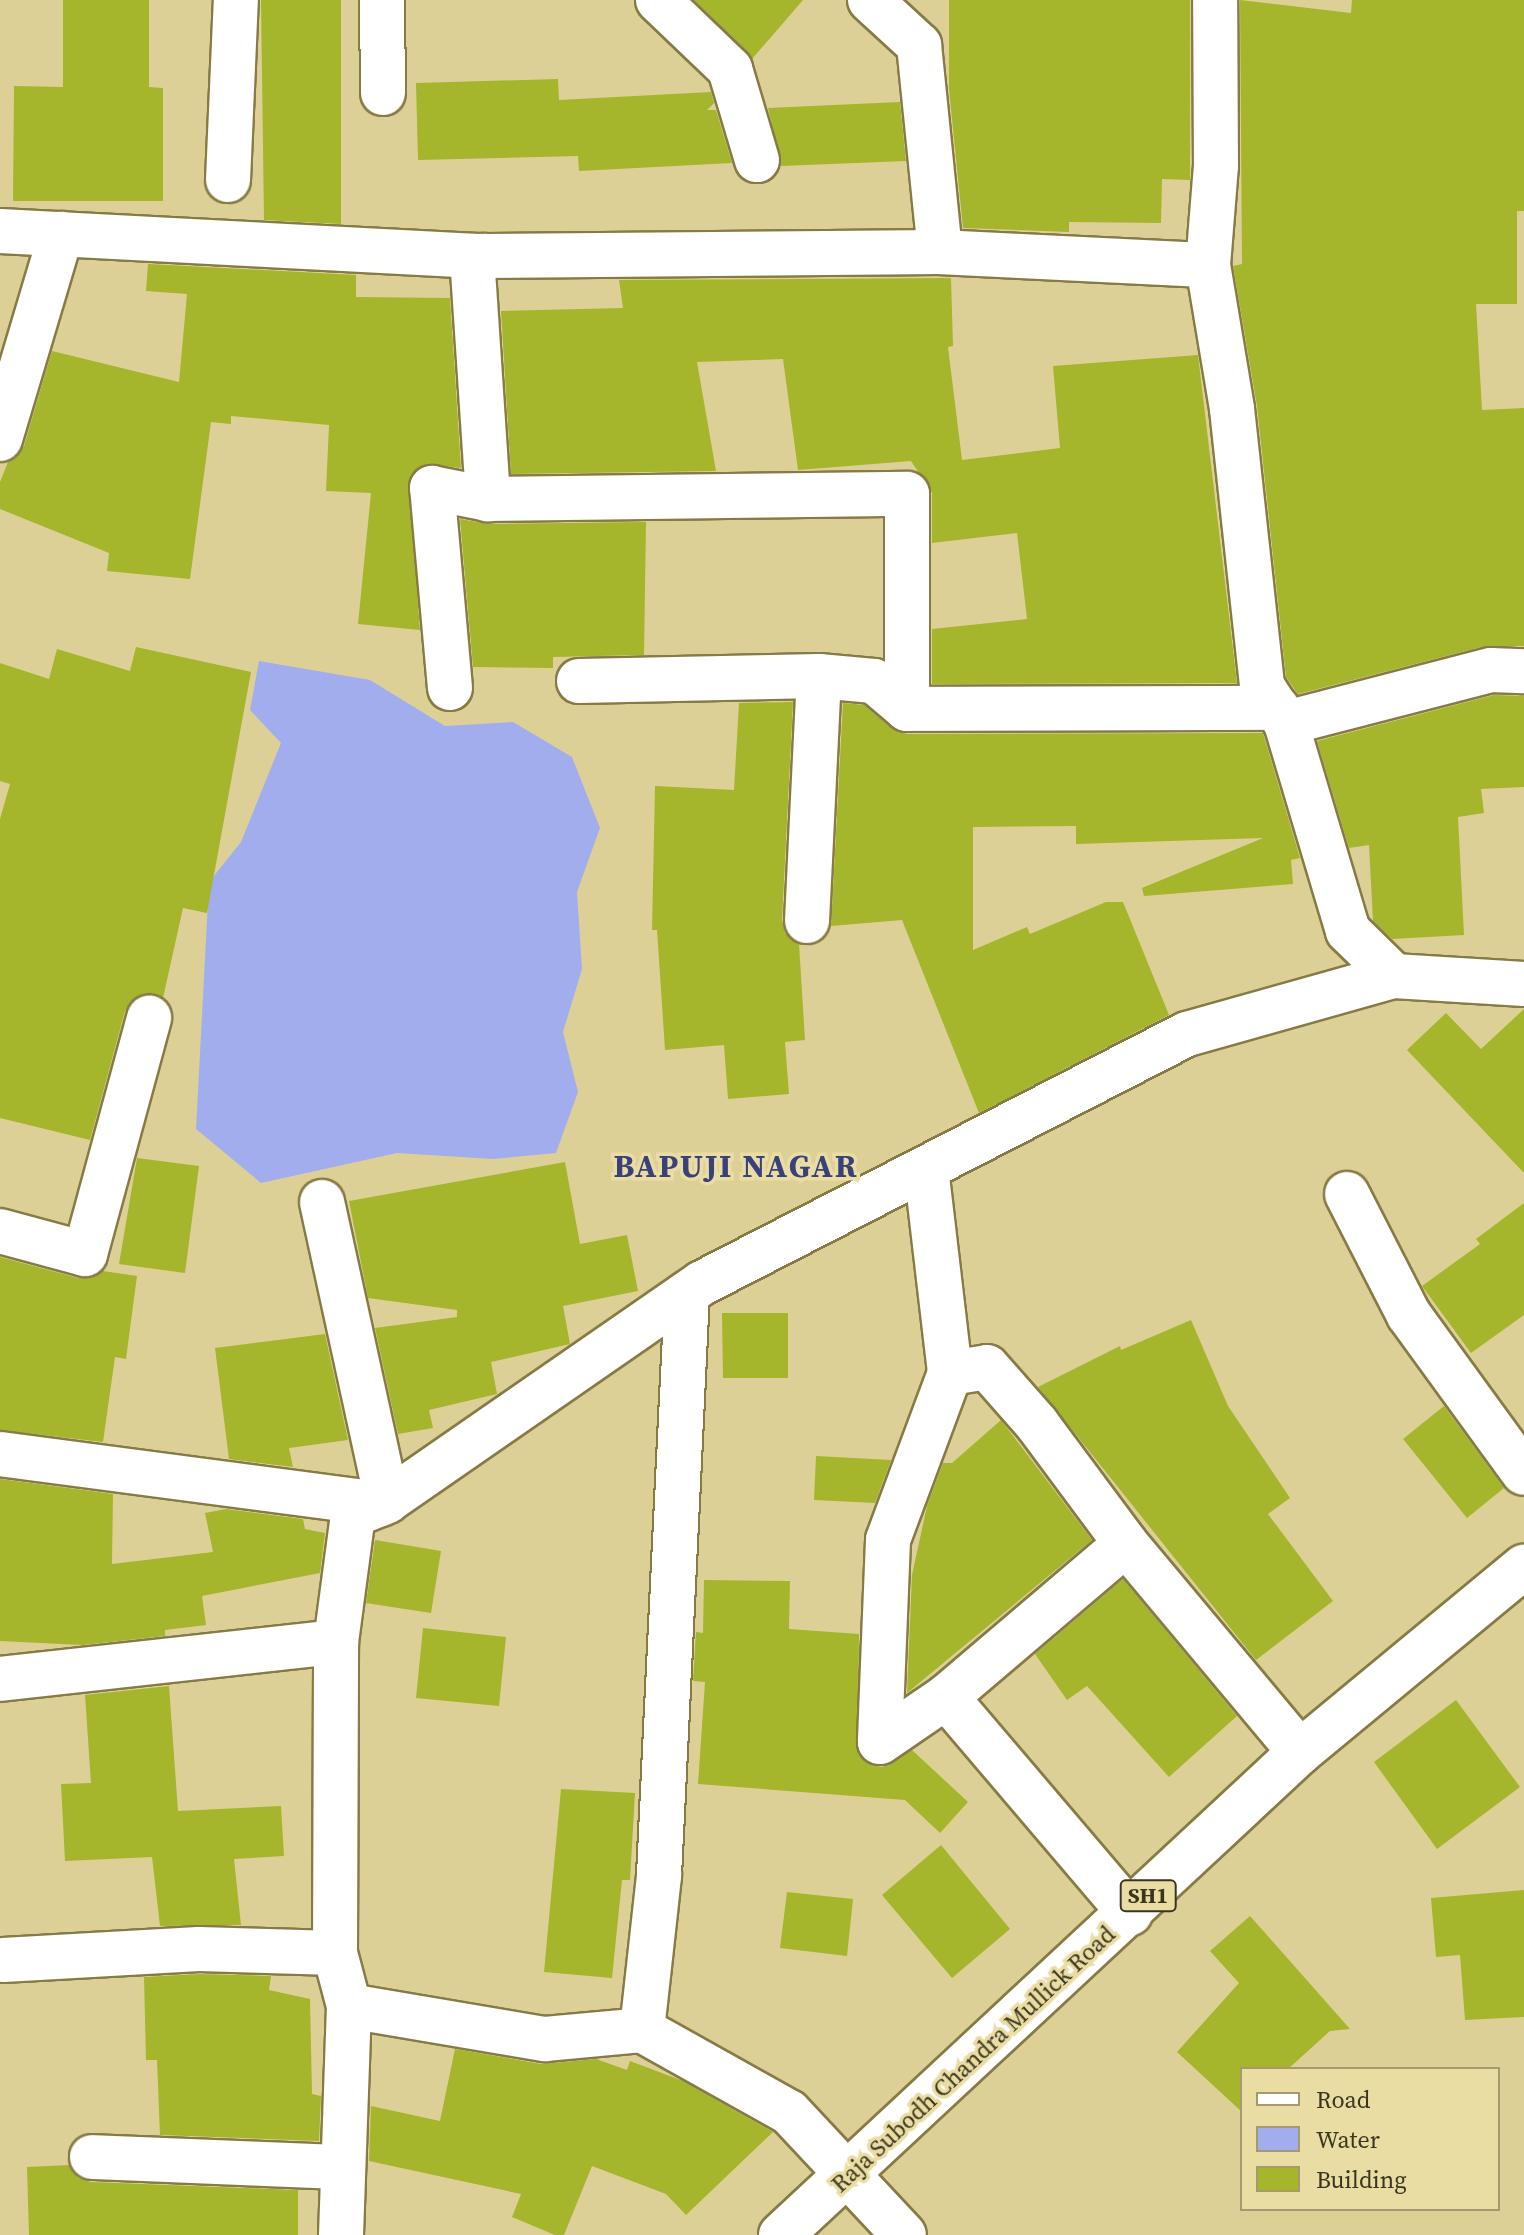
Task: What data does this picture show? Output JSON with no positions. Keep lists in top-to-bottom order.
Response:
{
  "streets": {
    "street": ["SH1", "Raja Subodh Chandra Mullick Road"]
  },
  "districts": ["BAPUJI NAGAR"],
  "legend": ["Road", "Water", "Building"]
}
